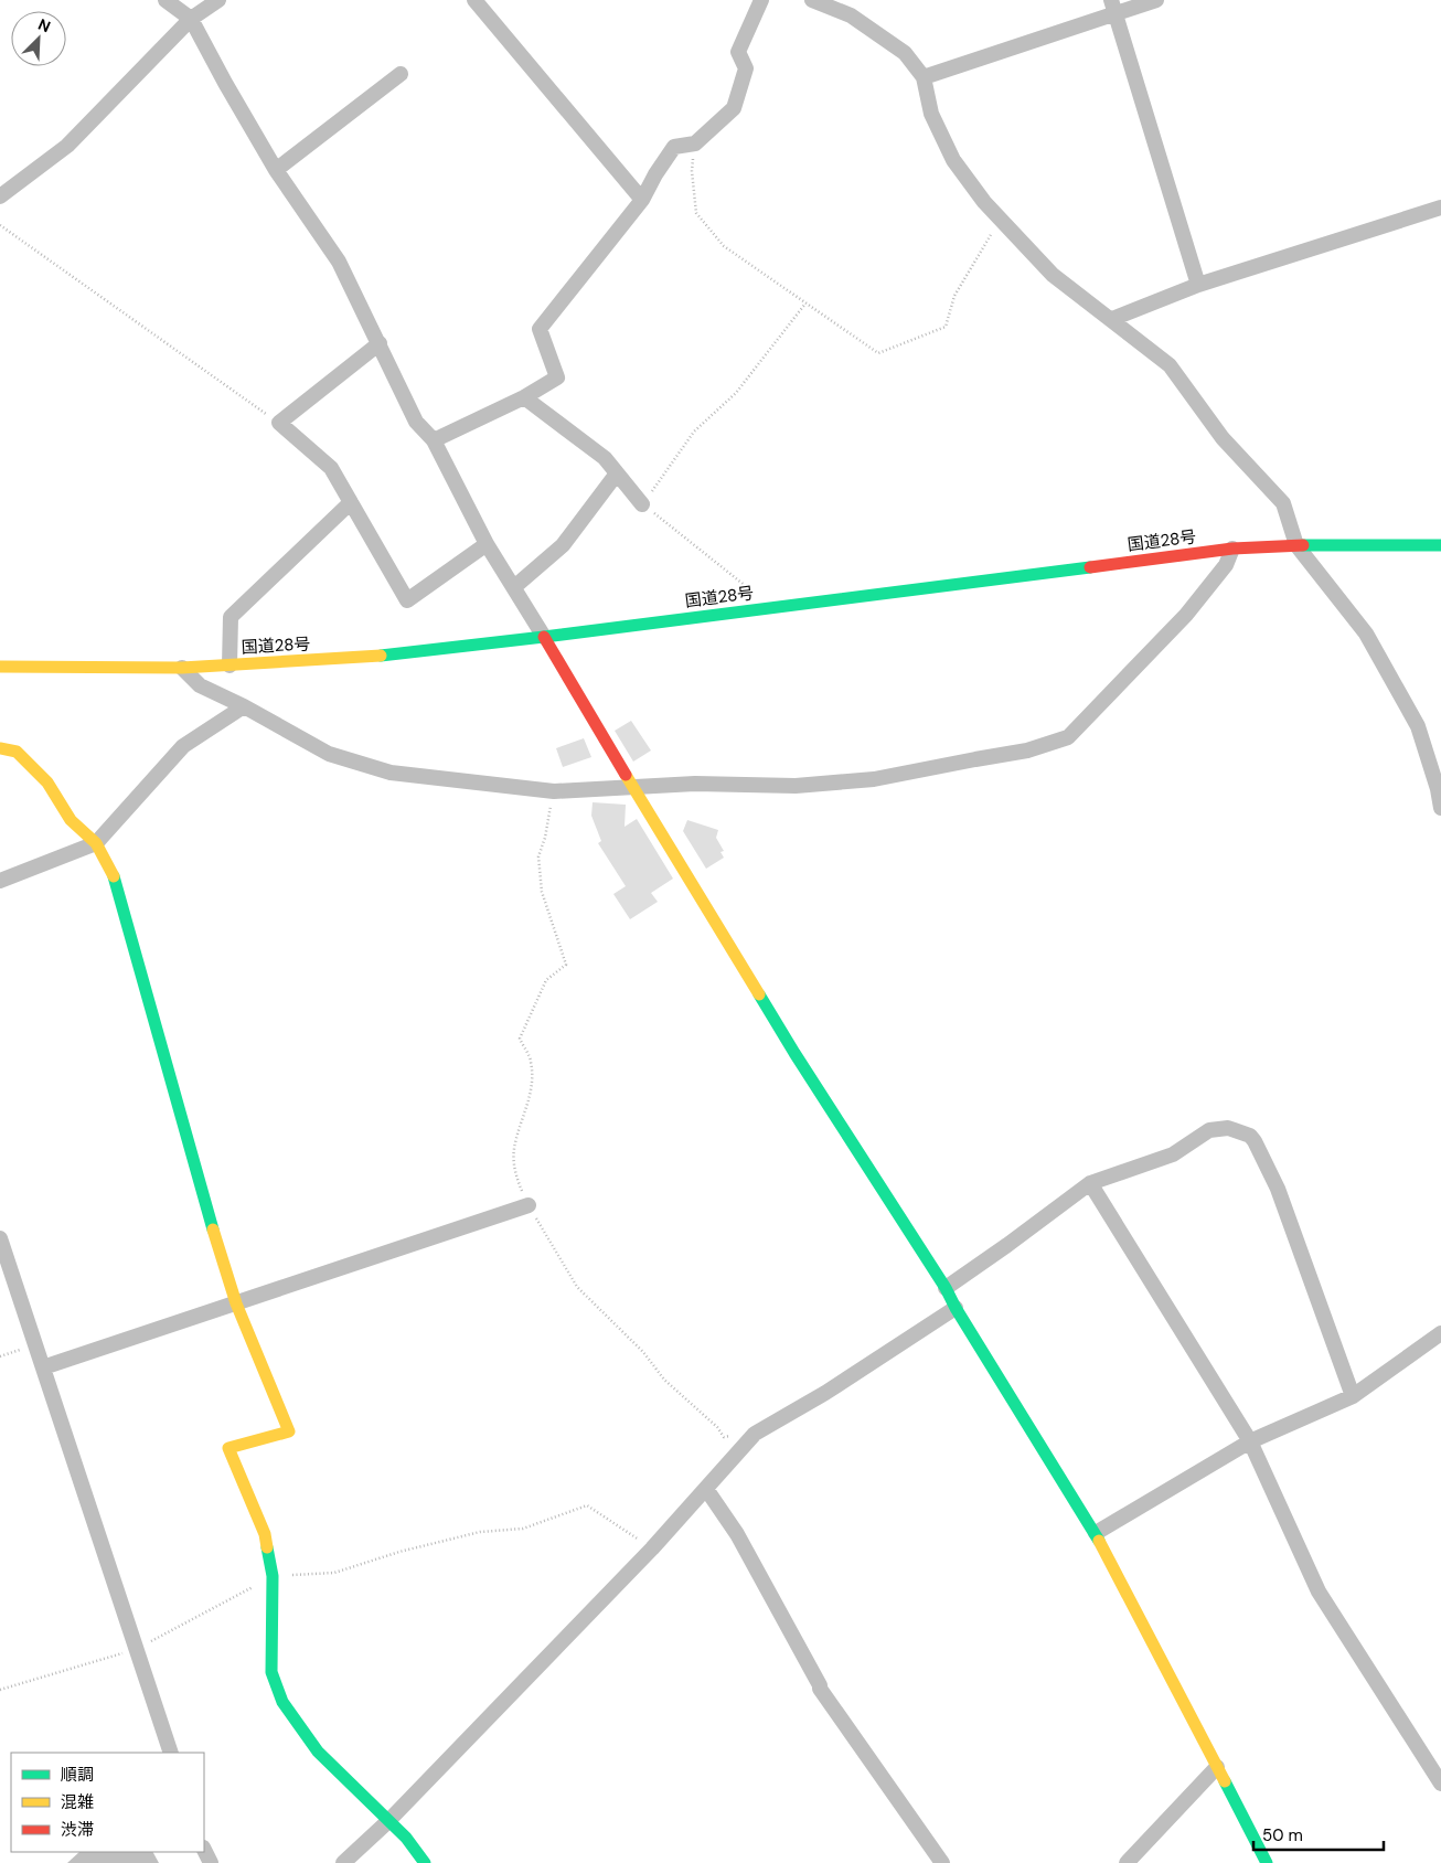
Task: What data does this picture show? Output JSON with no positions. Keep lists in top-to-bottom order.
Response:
{
  "streets": {
    "main road": ["国道28号"]
  },
  "legend": ["順調", "混雑", "渋滞"],
  "scale_bar": "50 m",
  "north": "top right"
}
